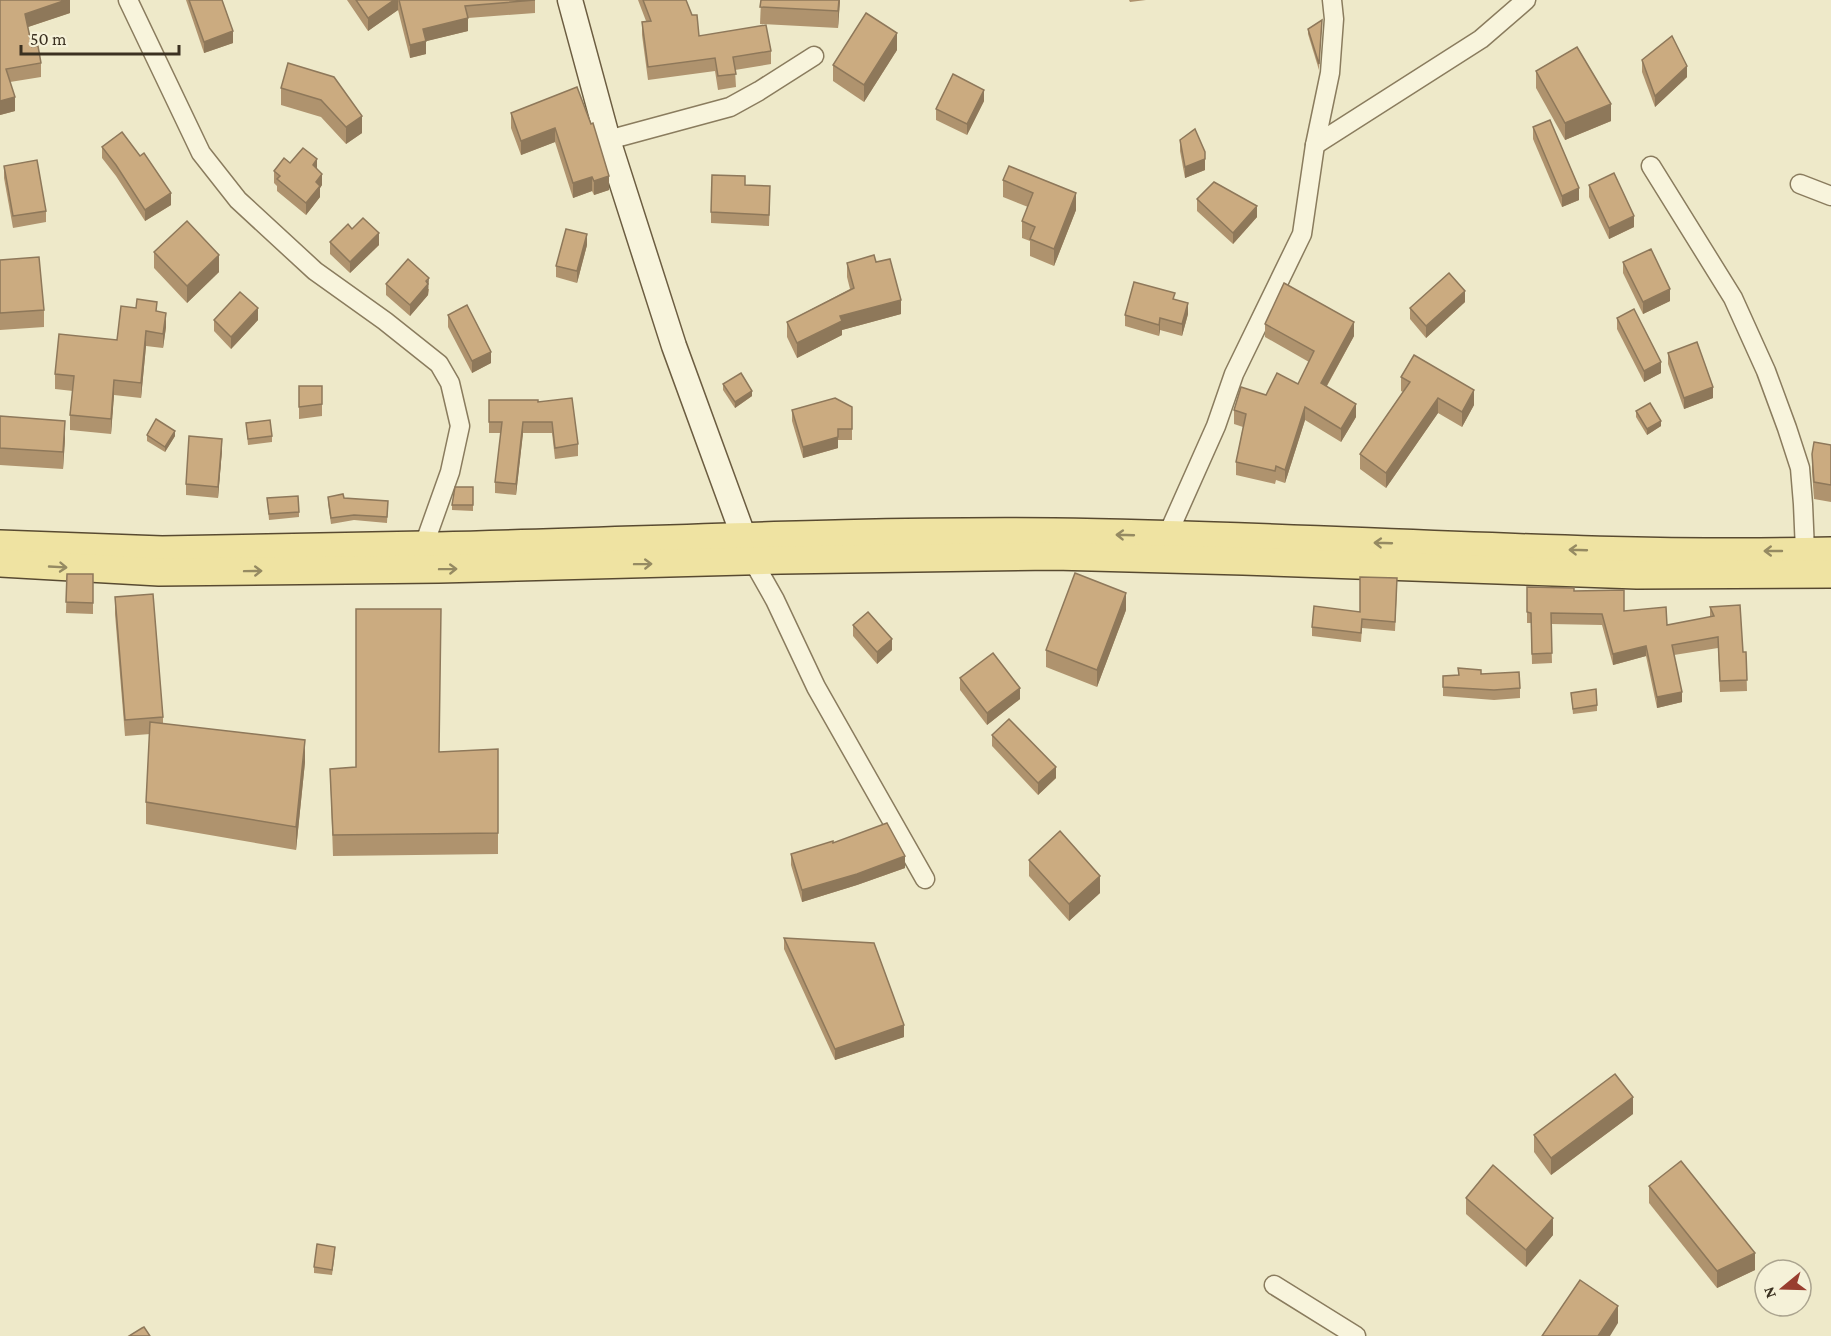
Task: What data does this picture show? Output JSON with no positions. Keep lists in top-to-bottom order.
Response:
{
  "scale_bar": "50 m",
  "north": "left"
}
